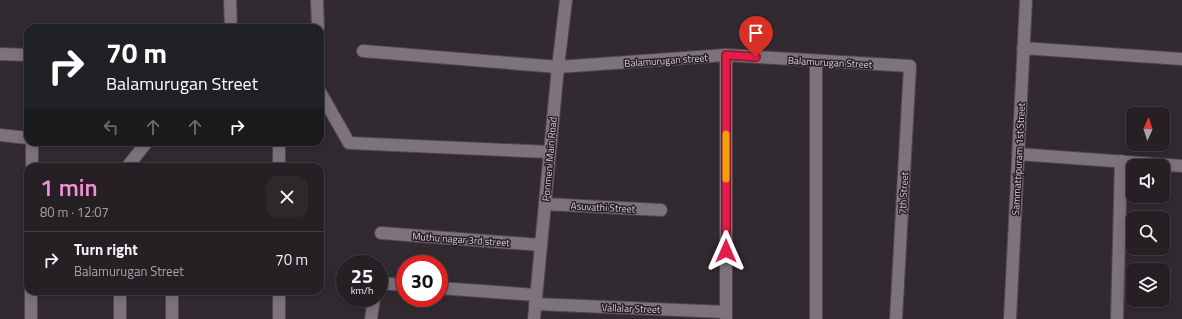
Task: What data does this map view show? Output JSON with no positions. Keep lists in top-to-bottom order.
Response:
{
  "streets": {
    "street": [
      "Balamurugan street",
      "Balamurugan Street",
      "Ponmeni Main Road",
      "Sammattipuram 1st Street",
      "7th Street",
      "Asuvathi Street",
      "Muthu nagar 3rd street",
      "Vallalar Street"
    ]
  },
  "crossings": [
    ["Balamurugan street", "Balamurugan Street"],
    ["Balamurugan street", "Ponmeni Main Road"],
    ["Balamurugan Street", "7th Street"],
    ["Ponmeni Main Road", "Asuvathi Street"],
    ["Ponmeni Main Road", "Muthu nagar 3rd street"],
    ["Ponmeni Main Road", "Vallalar Street"]
  ],
  "north": "top",
  "page": {
    "turn": ["70 m", "Balamurugan Street"],
    "heading": ["1 min", "80 m · 12:07"],
    "list": [
      {
        "name": "Turn right",
        "note": "Balamurugan Street",
        "value": "70 m"
      }
    ],
    "speed": "25 km/h",
    "limit": "30"
  }
}
